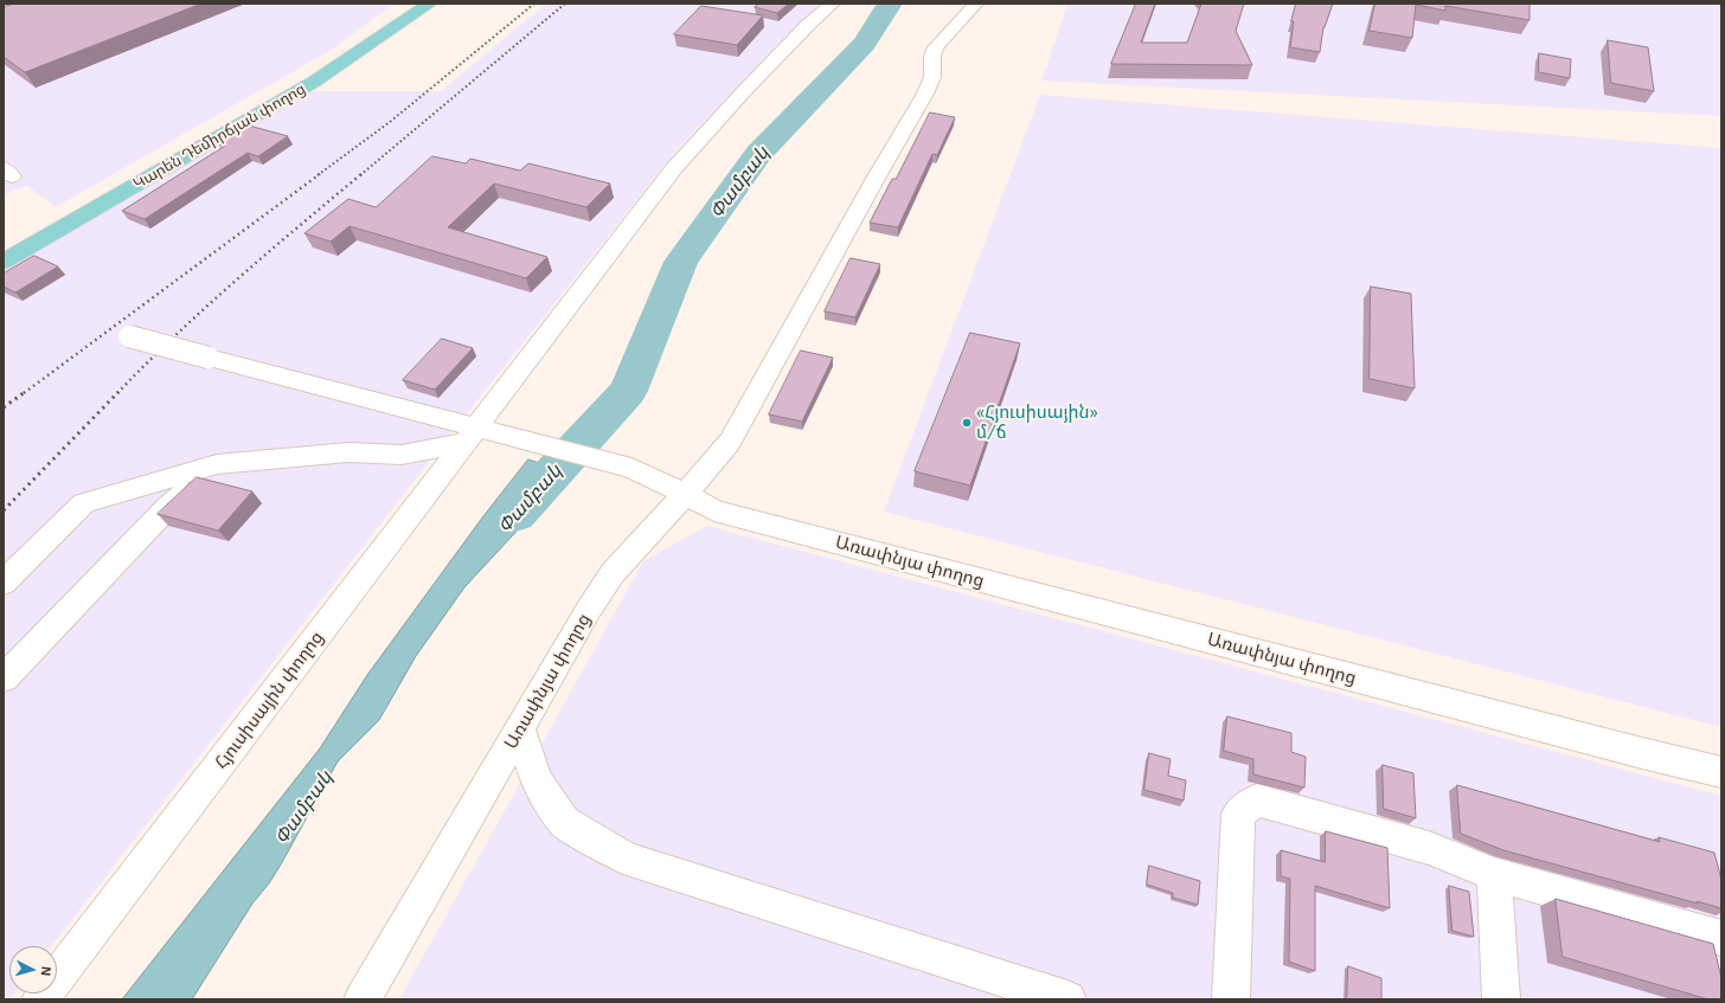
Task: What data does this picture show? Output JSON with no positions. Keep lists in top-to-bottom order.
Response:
{
  "streets": {
    "main road": ["Կարեն Դեմիրճյան փողոց"],
    "street": ["Առափնյա փողոց", "Հյուսիսային փողոց"]
  },
  "water": ["Փամբակ"],
  "places": ["«Հյուսիսային» մ/ճ"],
  "north": "right"
}
